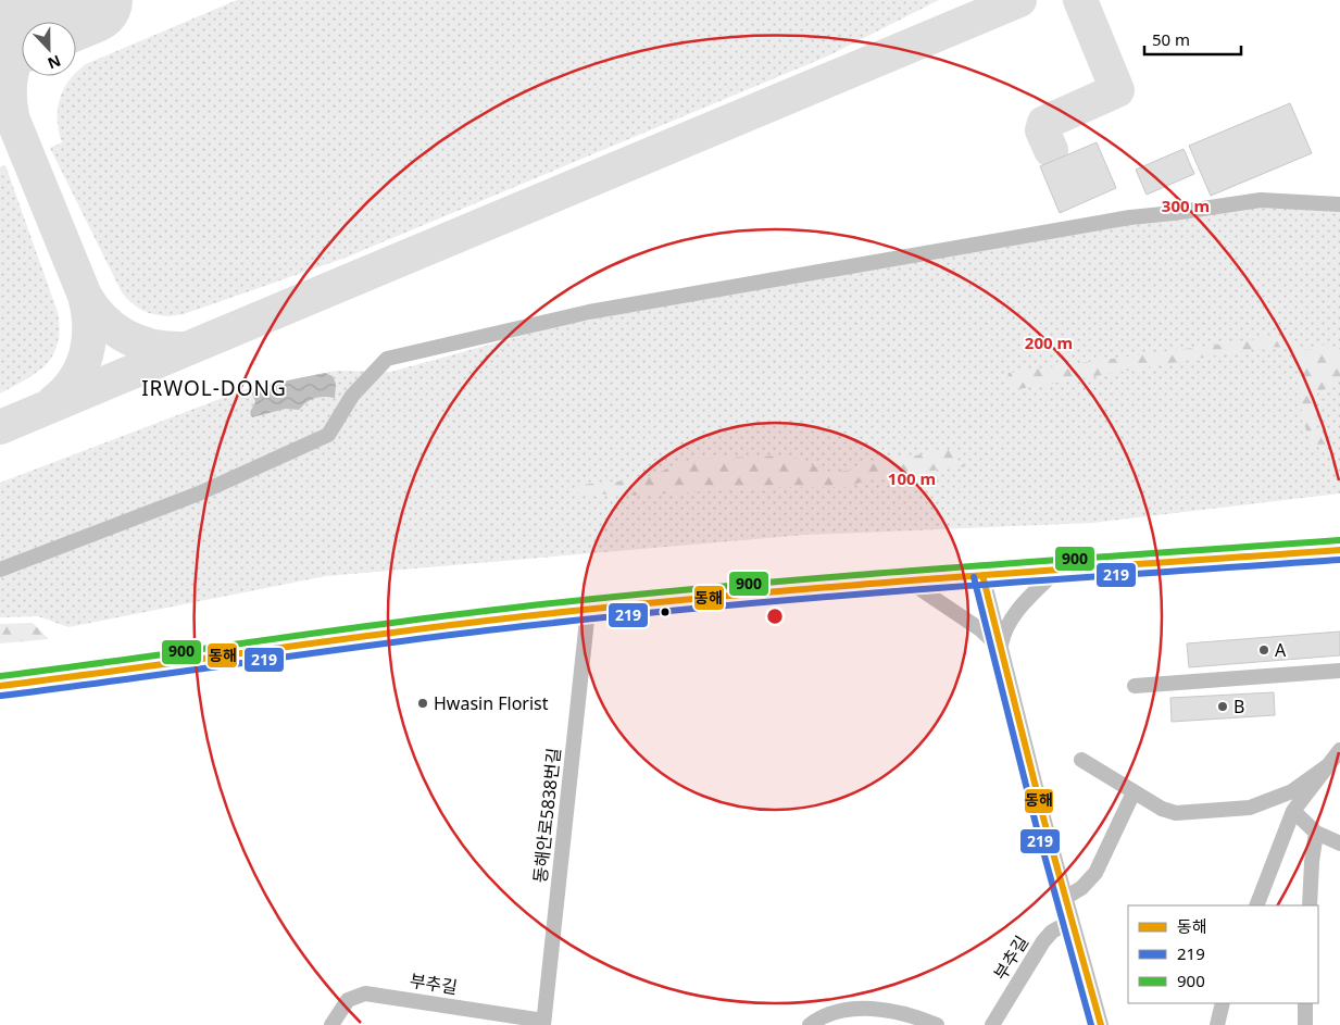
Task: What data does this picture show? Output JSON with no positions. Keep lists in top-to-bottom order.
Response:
{
  "streets": {
    "street": ["동해안로5838번길", "부추길"]
  },
  "crossings": [
    ["동해안로5838번길", "부추길"]
  ],
  "districts": ["IRWOL-DONG"],
  "places": ["A", "Hwasin Florist", "B"],
  "lines": ["transit line 900", "transit line 동해", "transit line 219"],
  "legend": ["동해", "219", "900"],
  "scale_bar": "50 m",
  "north": "bottom",
  "rings": ["300 m", "200 m", "100 m"]
}
